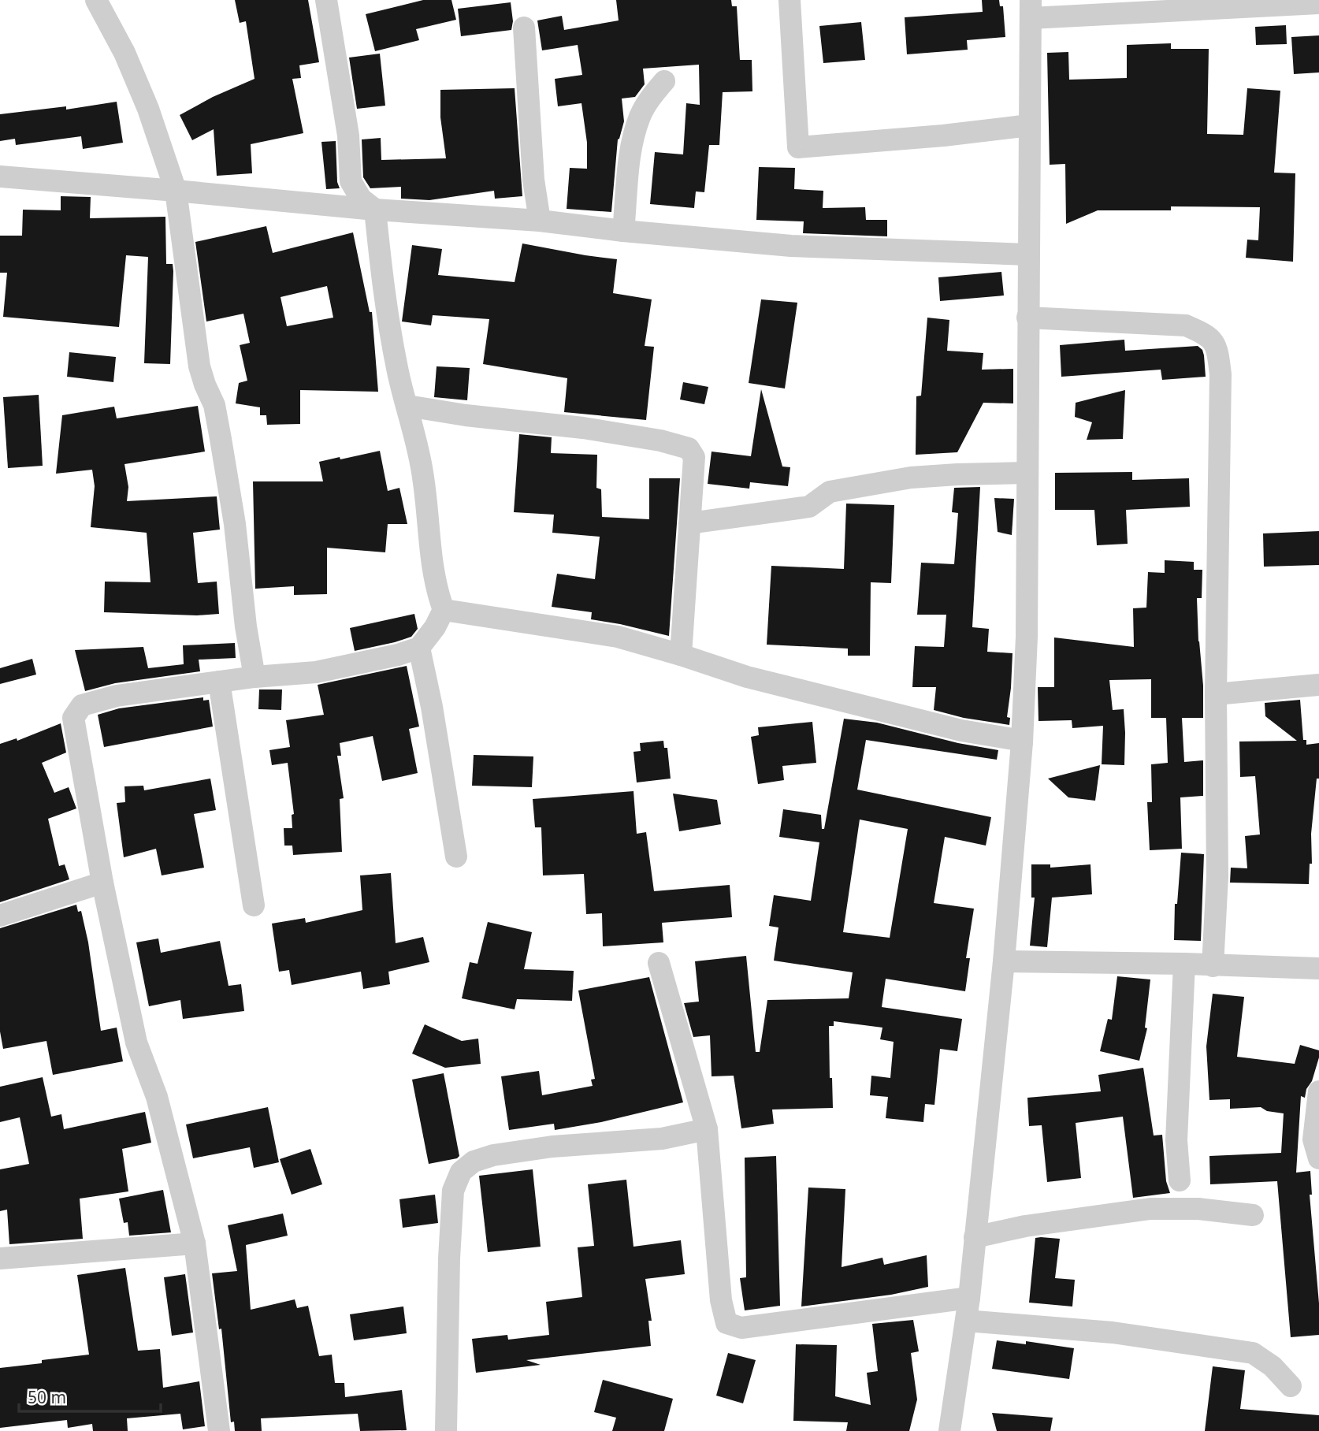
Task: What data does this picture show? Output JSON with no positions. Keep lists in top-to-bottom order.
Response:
{
  "scale_bar": "50 m"
}
